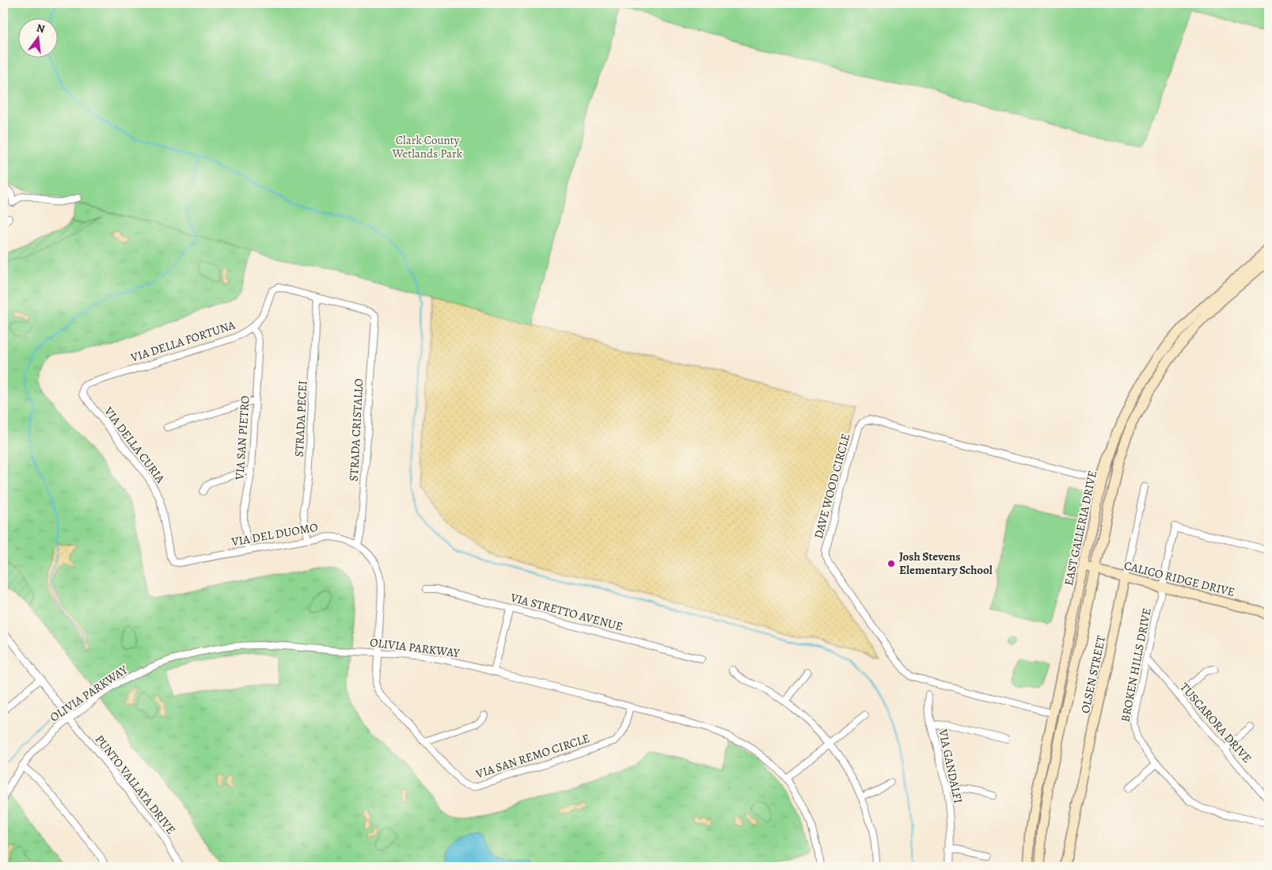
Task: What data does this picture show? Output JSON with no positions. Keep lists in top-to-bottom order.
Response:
{
  "streets": {
    "main road": ["EAST GALLERIA DRIVE", "CALICO RIDGE DRIVE", "OLSEN STREET"],
    "street": [
      "VIA DELLA FORTUNA",
      "STRADA PECEI",
      "STRADA CRISTALLO",
      "VIA SAN PIETRO",
      "VIA DELLA CURIA",
      "DAVE WOOD CIRCLE",
      "VIA DEL DUOMO",
      "VIA STRETTO AVENUE",
      "OLIVIA PARKWAY",
      "BROKEN HILLS DRIVE",
      "TUSCARORA DRIVE",
      "VIA SAN REMO CIRCLE",
      "VIA GANDALFI",
      "PUNTO VALLATA DRIVE"
    ]
  },
  "crossings": [
    ["VIA DELLA FORTUNA", "STRADA PECEI"],
    ["VIA DELLA FORTUNA", "STRADA CRISTALLO"],
    ["VIA DELLA FORTUNA", "VIA SAN PIETRO"],
    ["VIA DELLA FORTUNA", "VIA DELLA CURIA"],
    ["STRADA PECEI", "STRADA CRISTALLO"],
    ["STRADA PECEI", "VIA DEL DUOMO"],
    ["STRADA CRISTALLO", "VIA DEL DUOMO"],
    ["VIA SAN PIETRO", "VIA DEL DUOMO"],
    ["VIA DELLA CURIA", "VIA DEL DUOMO"],
    ["DAVE WOOD CIRCLE", "EAST GALLERIA DRIVE"],
    ["EAST GALLERIA DRIVE", "CALICO RIDGE DRIVE"],
    ["VIA DEL DUOMO", "OLIVIA PARKWAY"],
    ["VIA DEL DUOMO", "VIA SAN REMO CIRCLE"],
    ["CALICO RIDGE DRIVE", "BROKEN HILLS DRIVE"],
    ["CALICO RIDGE DRIVE", "OLSEN STREET"],
    ["OLIVIA PARKWAY", "VIA SAN REMO CIRCLE"],
    ["OLIVIA PARKWAY", "PUNTO VALLATA DRIVE"],
    ["BROKEN HILLS DRIVE", "TUSCARORA DRIVE"]
  ],
  "parks": ["Clark County Wetlands Park"],
  "places": ["Josh Stevens Elementary School"],
  "north": "top"
}
